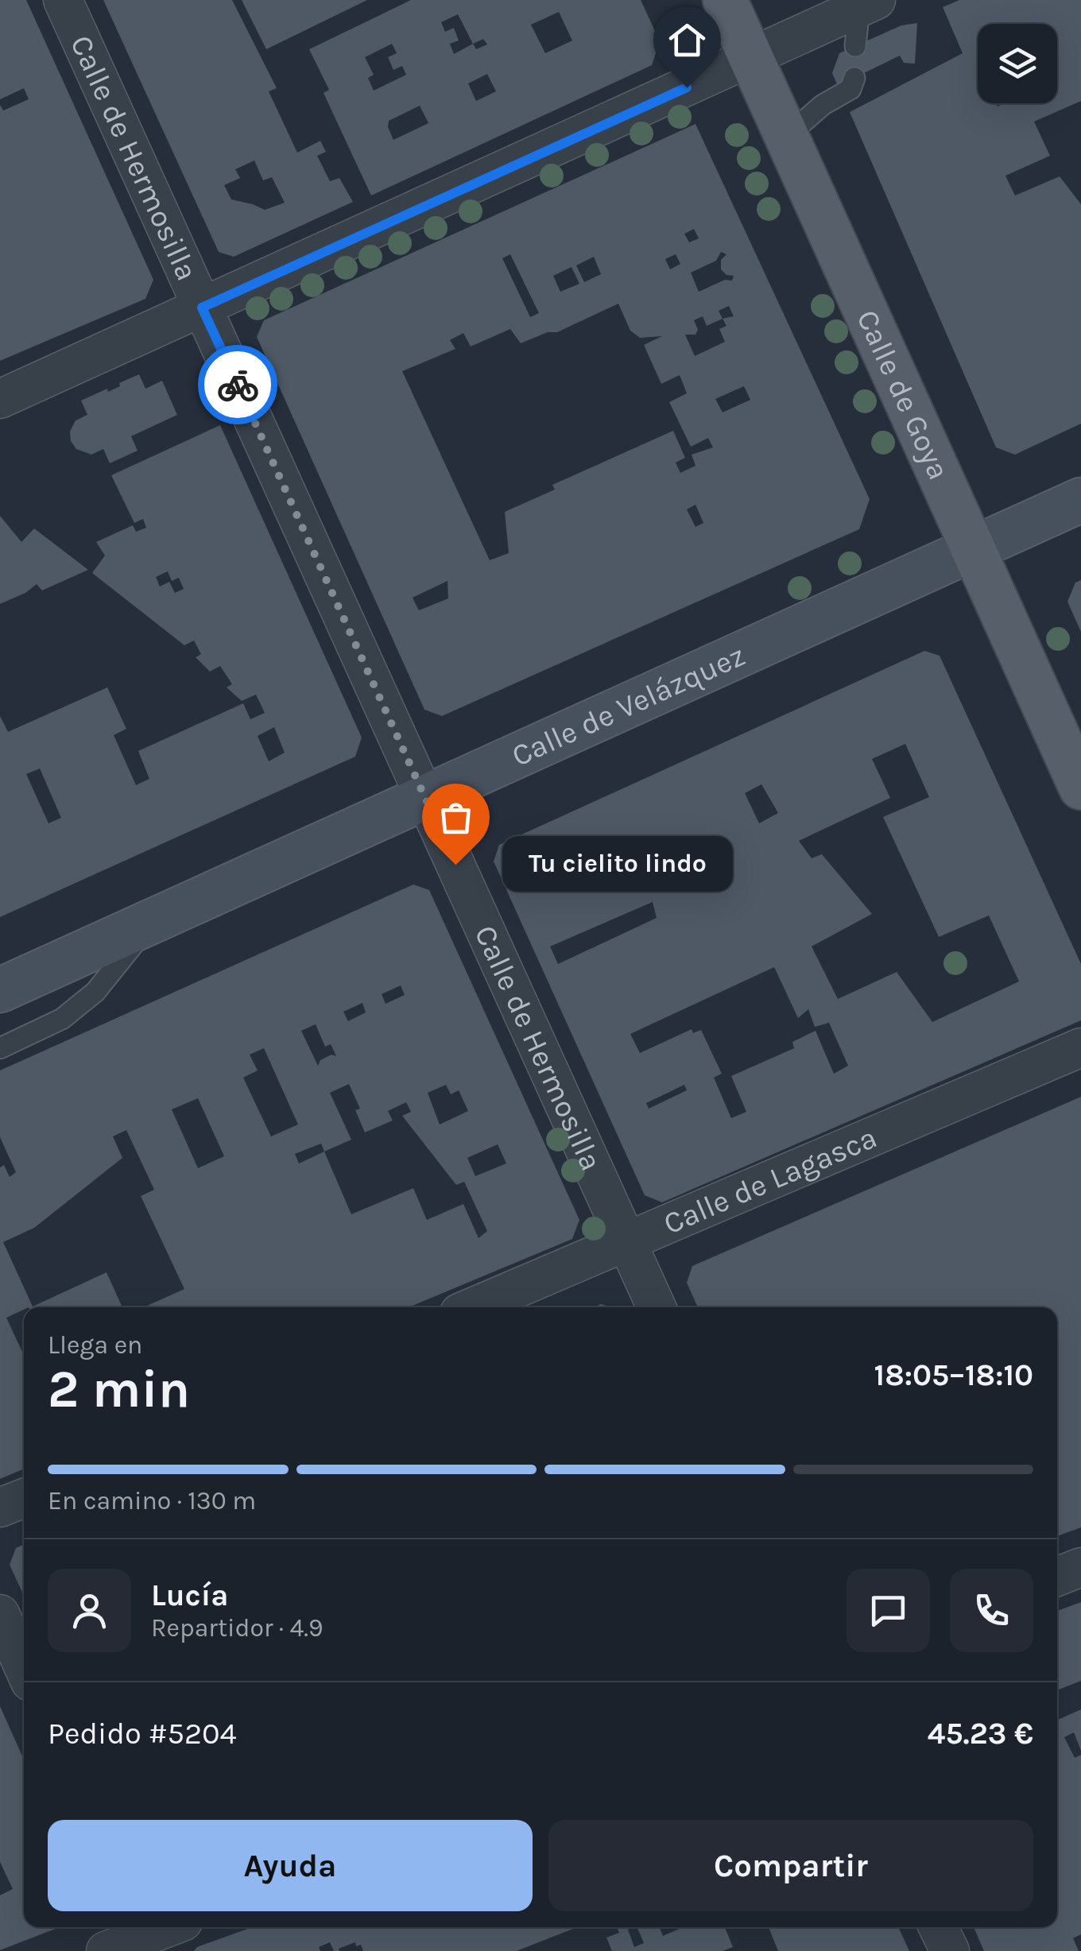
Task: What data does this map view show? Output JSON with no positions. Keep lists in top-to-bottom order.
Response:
{
  "streets": {
    "main road": ["Calle de Goya", "Calle de Velázquez"],
    "street": ["Calle de Hermosilla", "Calle de Lagasca"]
  },
  "crossings": [
    ["Calle de Hermosilla", "Calle de Velázquez"],
    ["Calle de Hermosilla", "Calle de Lagasca"],
    ["Calle de Goya", "Calle de Velázquez"]
  ],
  "places": ["Tu cielito lindo"],
  "page": {
    "bubble": "Tu cielito lindo",
    "heading": ["2 min", "Llega en", "18:05–18:10"],
    "panel": [
      "Lucía",
      "Repartidor · 4.9",
      "Pedido #5204",
      "45.23 €"
    ],
    "bar": "En camino · 130 m",
    "buttons": ["Ayuda", "Compartir"]
  }
}
